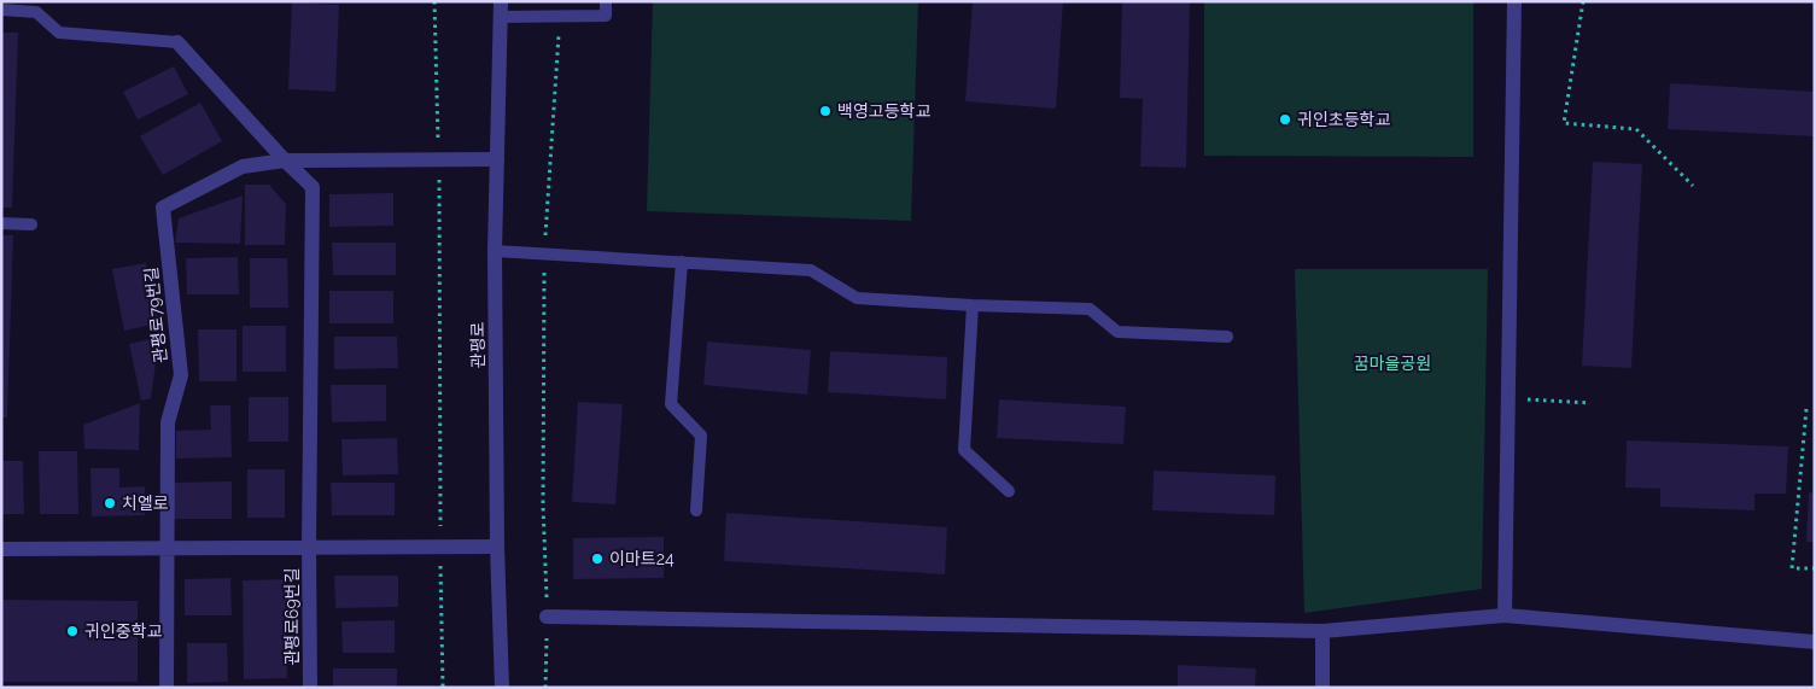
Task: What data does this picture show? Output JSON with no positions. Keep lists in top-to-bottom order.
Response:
{
  "streets": {
    "street": ["관평로79번길", "관평로", "관평로69번길"]
  },
  "parks": ["꿈마을공원"],
  "places": [
    "백영고등학교",
    "귀인초등학교",
    "치엘로",
    "이마트24",
    "귀인중학교"
  ]
}
